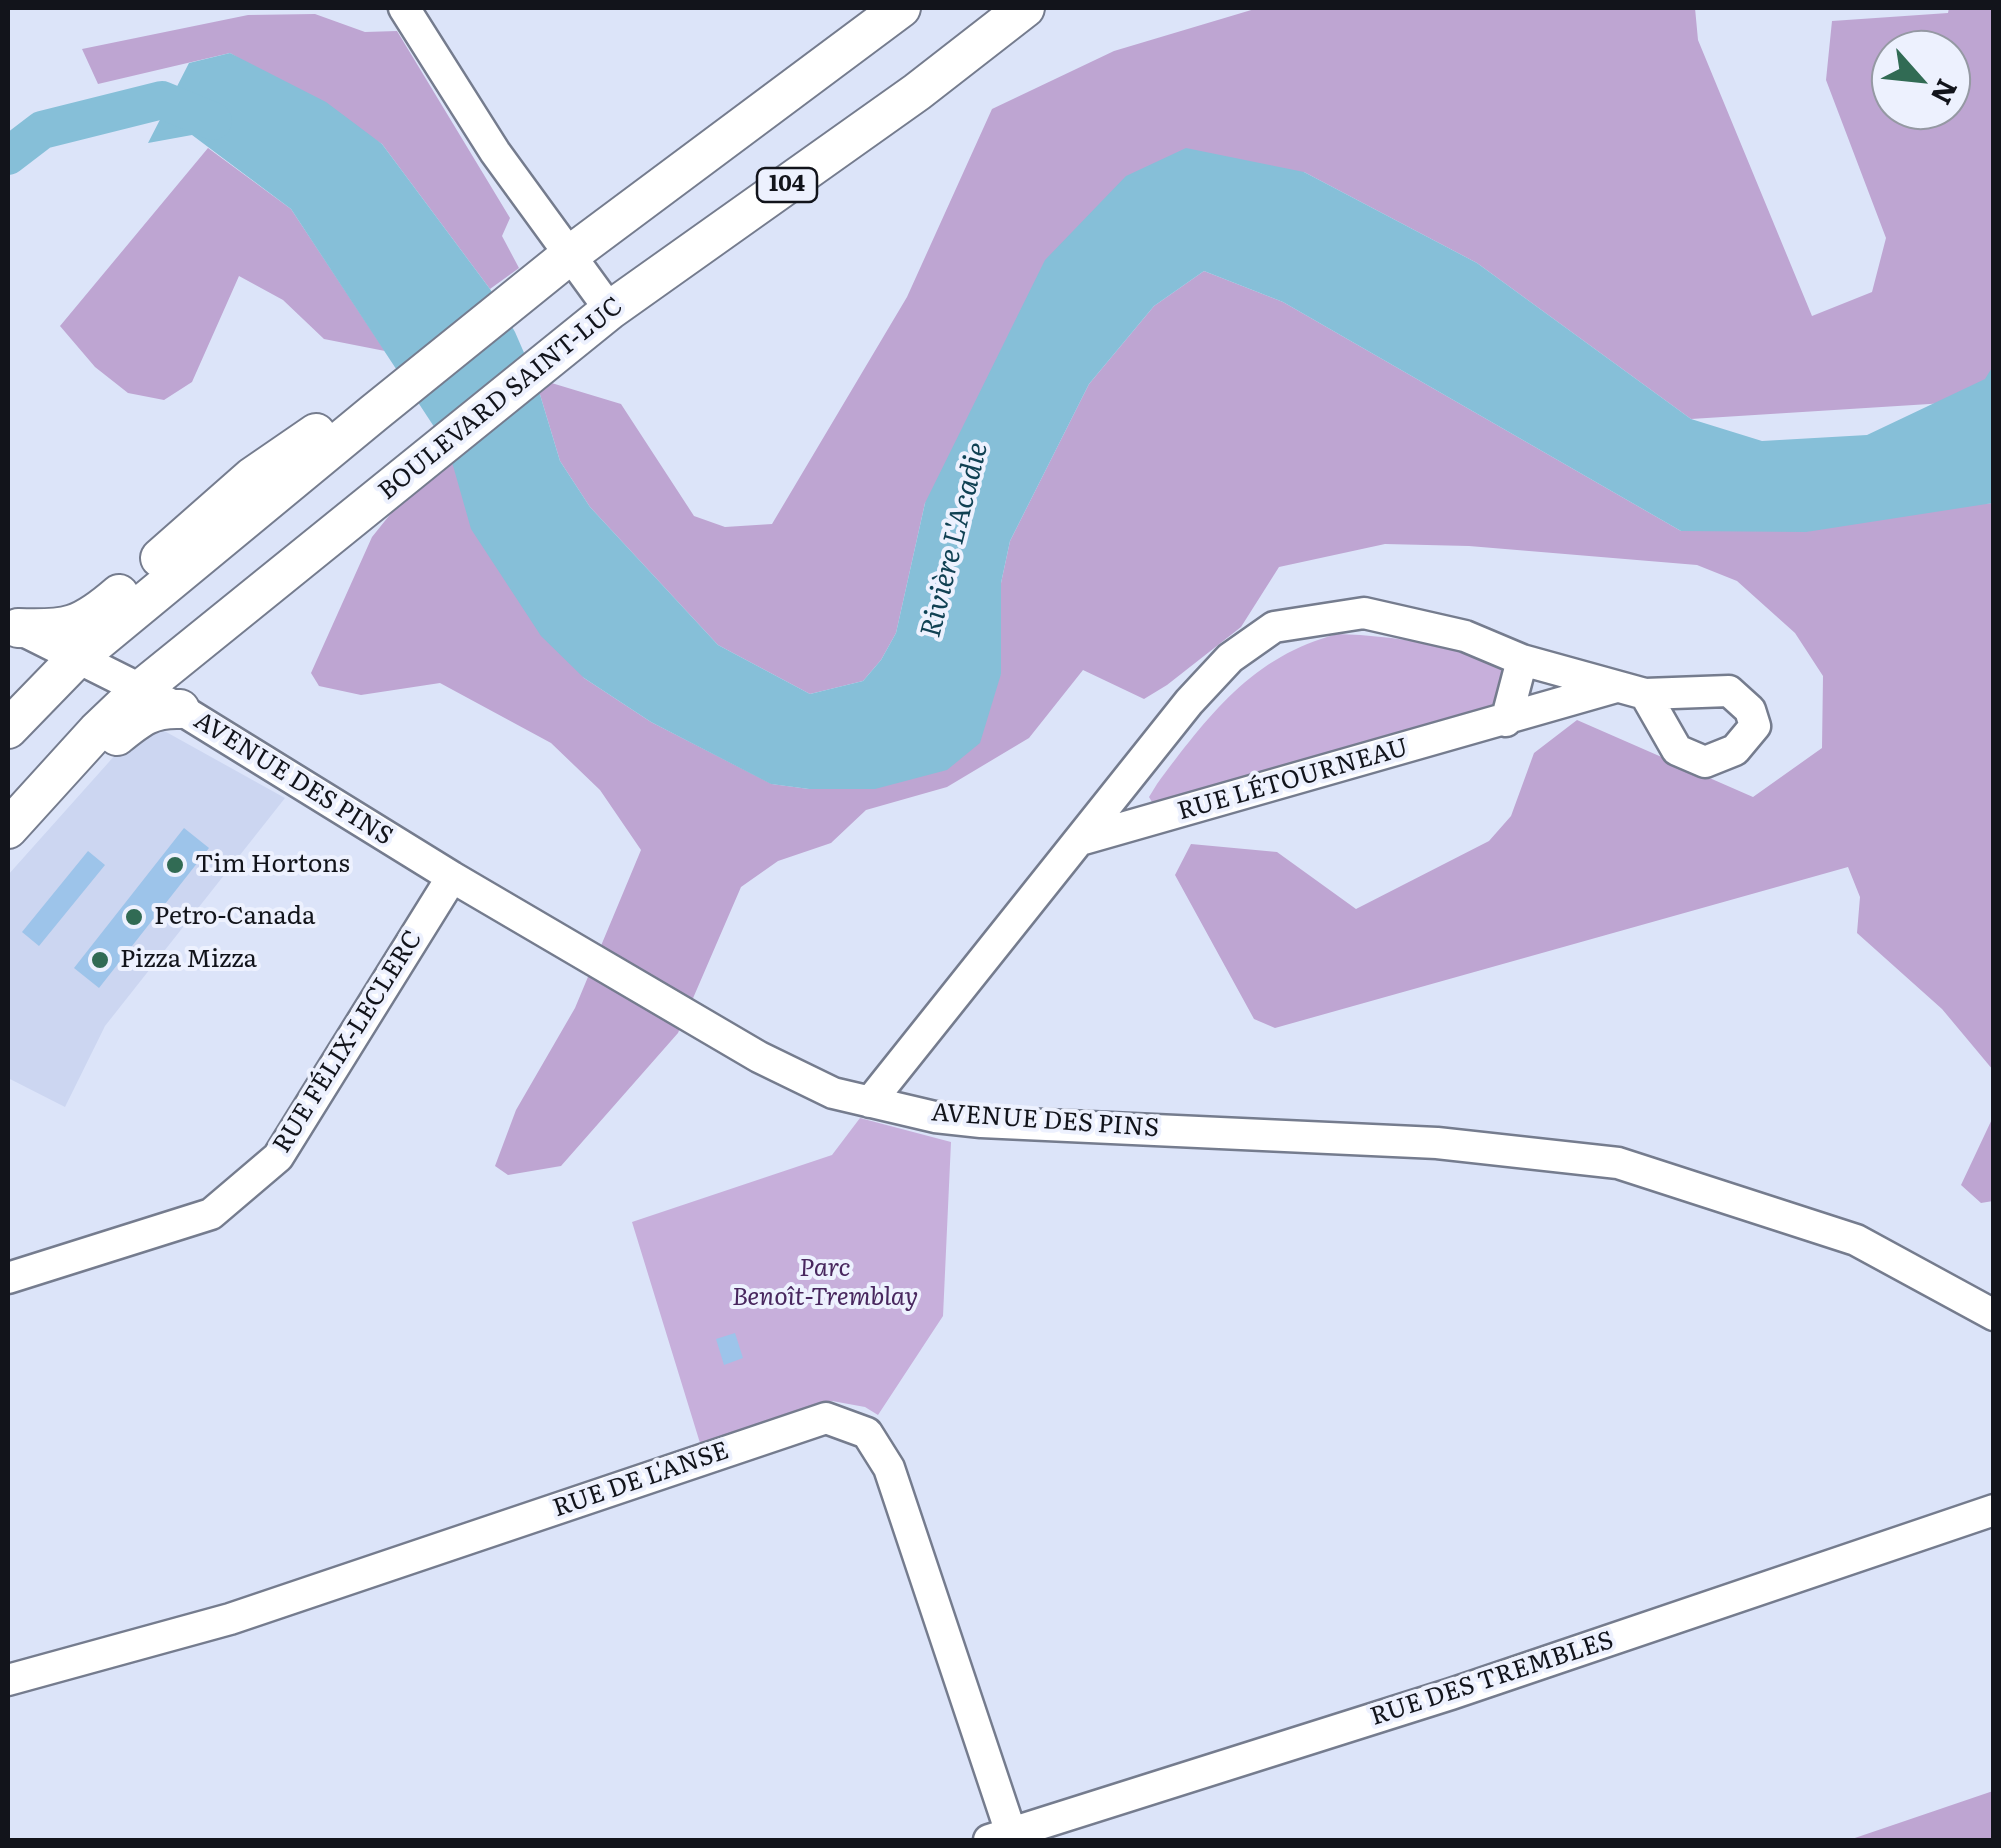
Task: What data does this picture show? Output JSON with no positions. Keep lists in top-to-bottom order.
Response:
{
  "streets": {
    "main road": ["104", "BOULEVARD SAINT-LUC"],
    "street": [
      "AVENUE DES PINS",
      "RUE LÉTOURNEAU",
      "RUE FÉLIX-LECLERC",
      "RUE DE L'ANSE",
      "RUE DES TREMBLES"
    ]
  },
  "crossings": [
    ["BOULEVARD SAINT-LUC", "AVENUE DES PINS"],
    ["AVENUE DES PINS", "RUE LÉTOURNEAU"],
    ["AVENUE DES PINS", "RUE FÉLIX-LECLERC"],
    ["RUE DE L'ANSE", "RUE DES TREMBLES"]
  ],
  "water": ["Rivière L'Acadie"],
  "parks": ["Parc Benoît-Tremblay"],
  "places": ["Tim Hortons", "Petro-Canada", "Pizza Mizza"],
  "north": "bottom right"
}
